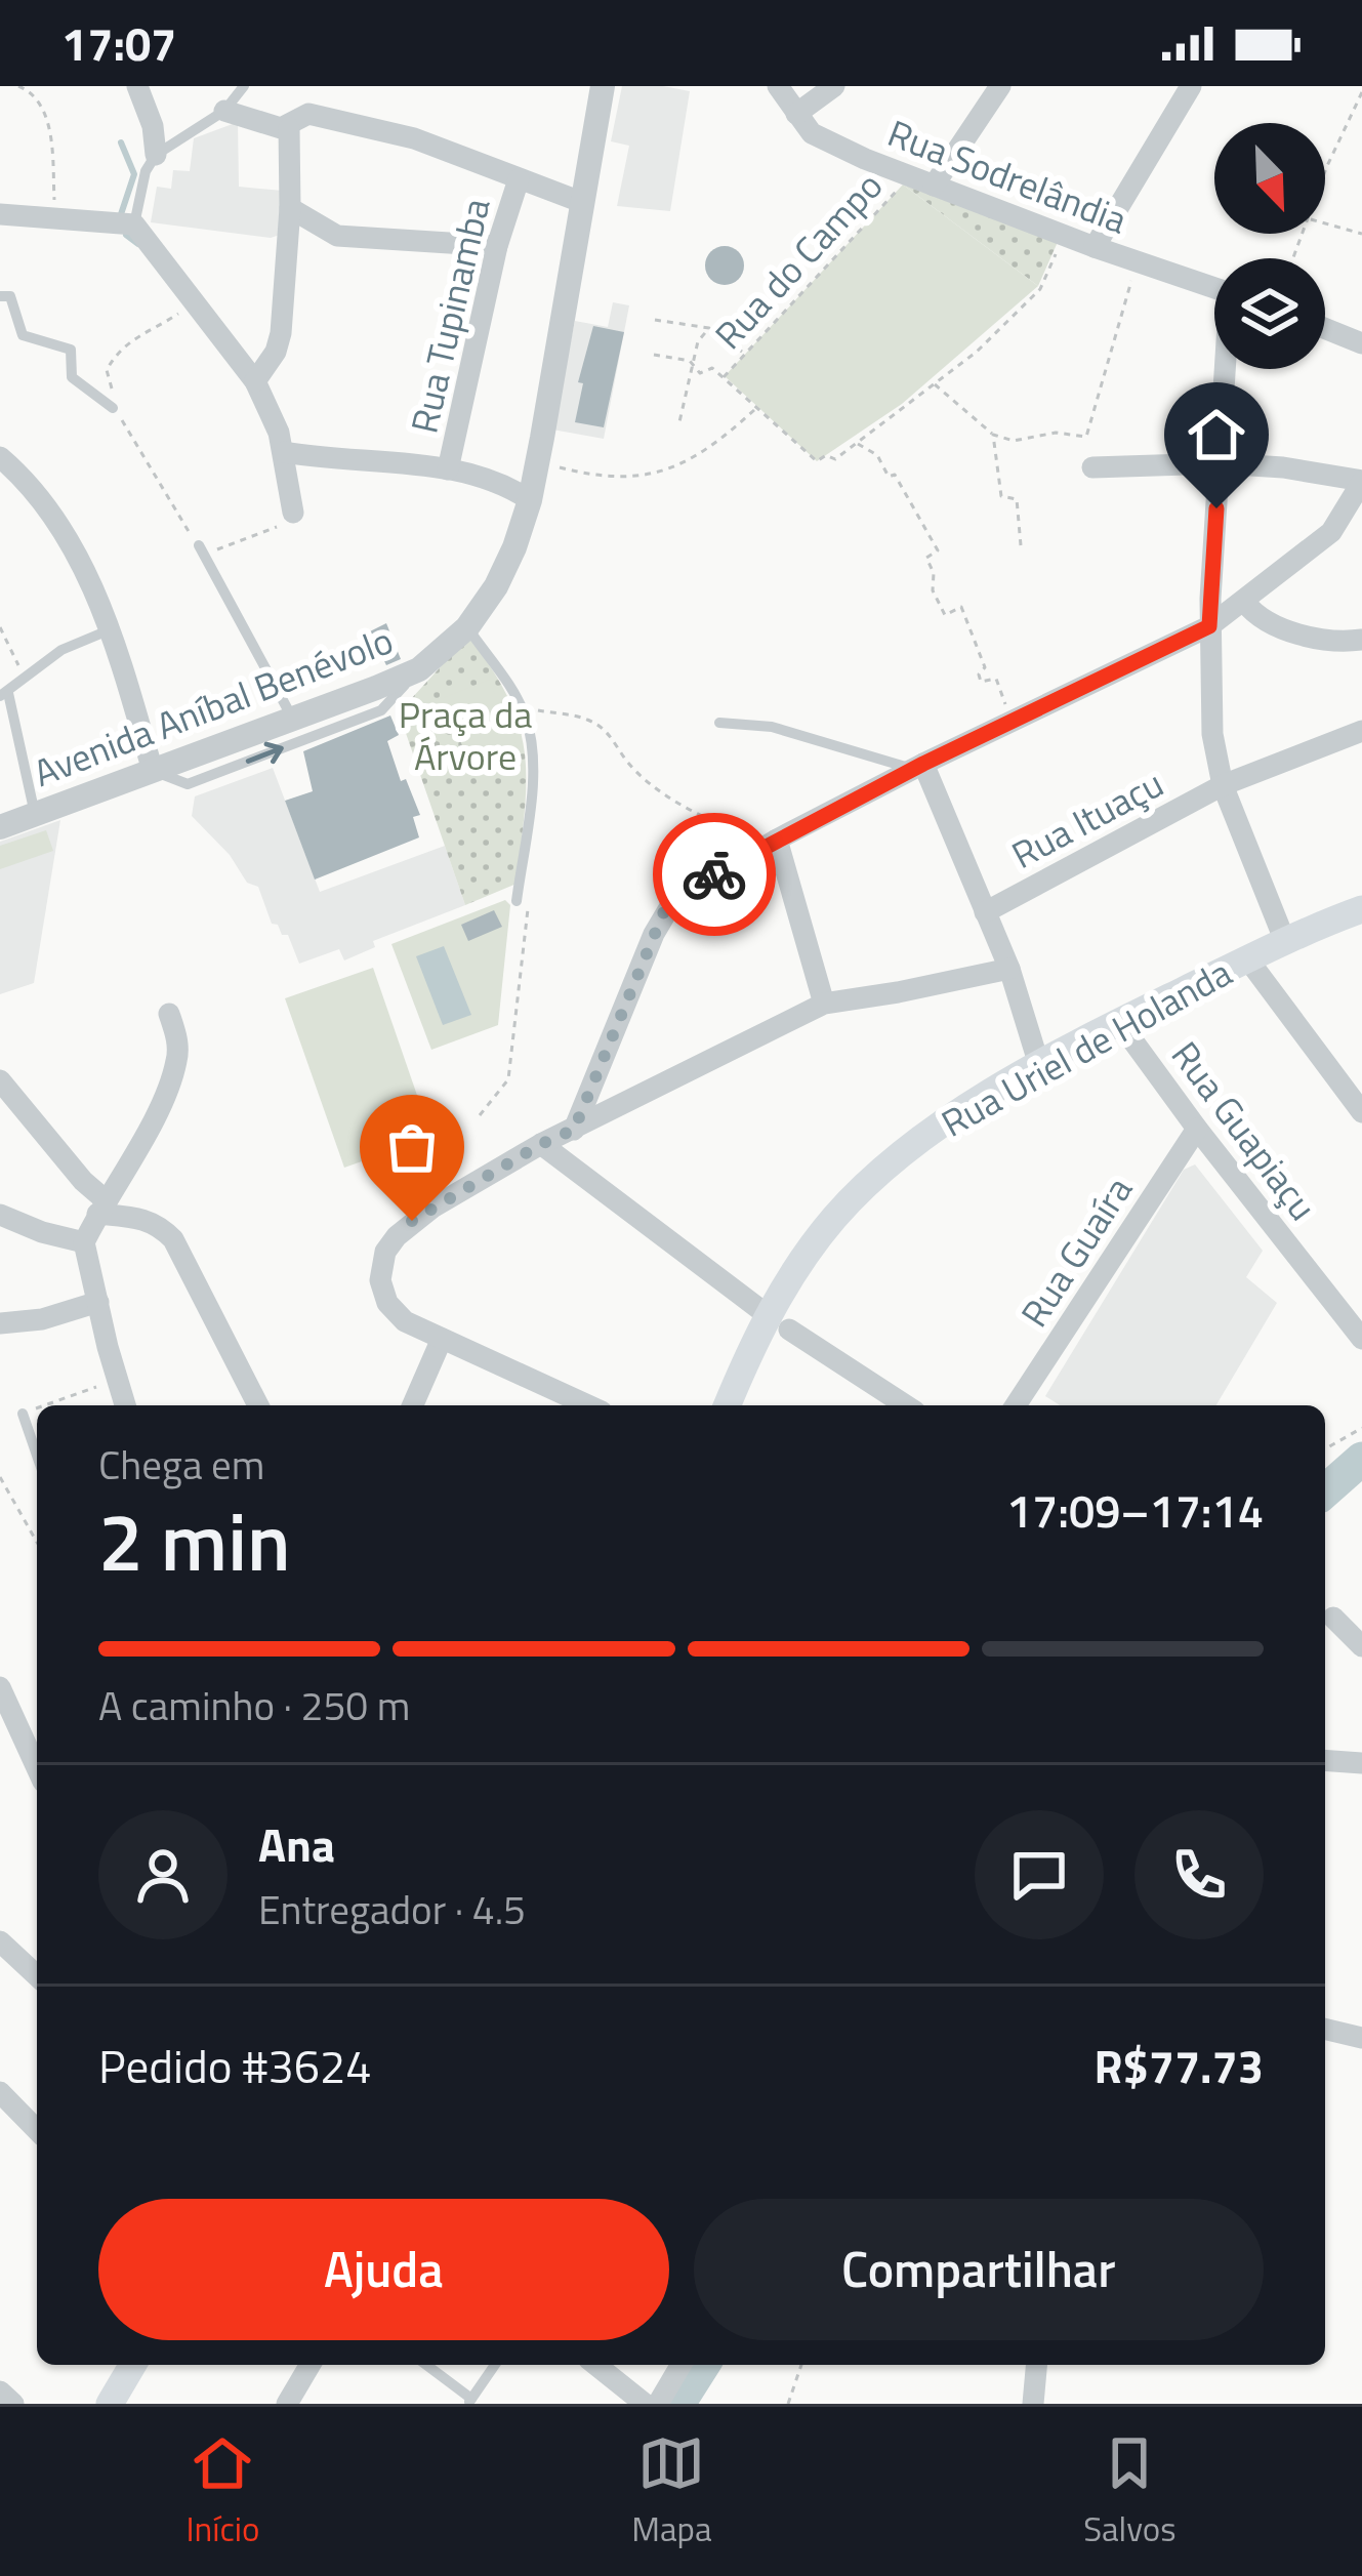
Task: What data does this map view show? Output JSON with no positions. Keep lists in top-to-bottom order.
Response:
{
  "streets": {
    "main road": ["Rua Uriel de Holanda"],
    "street": [
      "Rua Sodrelândia",
      "Rua Tupinamba",
      "Avenida Aníbal Benévolo",
      "Rua Ituaçu",
      "Rua Guapiaçu",
      "Rua Guaíra"
    ],
    "path": ["Rua do Campo"]
  },
  "crossings": [
    ["Rua Sodrelândia", "Rua do Campo"],
    ["Rua Uriel de Holanda", "Rua Guapiaçu"],
    ["Rua Guapiaçu", "Rua Guaíra"]
  ],
  "parks": ["Praça da Árvore"],
  "north": "bottom right",
  "page": {
    "status": "17:07",
    "heading": ["2 min", "Chega em", "17:09–17:14"],
    "panel": [
      "Ana",
      "Entregador · 4.5",
      "Pedido #3624",
      "R$77.73"
    ],
    "bar": "A caminho · 250 m",
    "buttons": ["Ajuda", "Compartilhar"],
    "tabs": ["Início", "Mapa", "Salvos"]
  }
}
